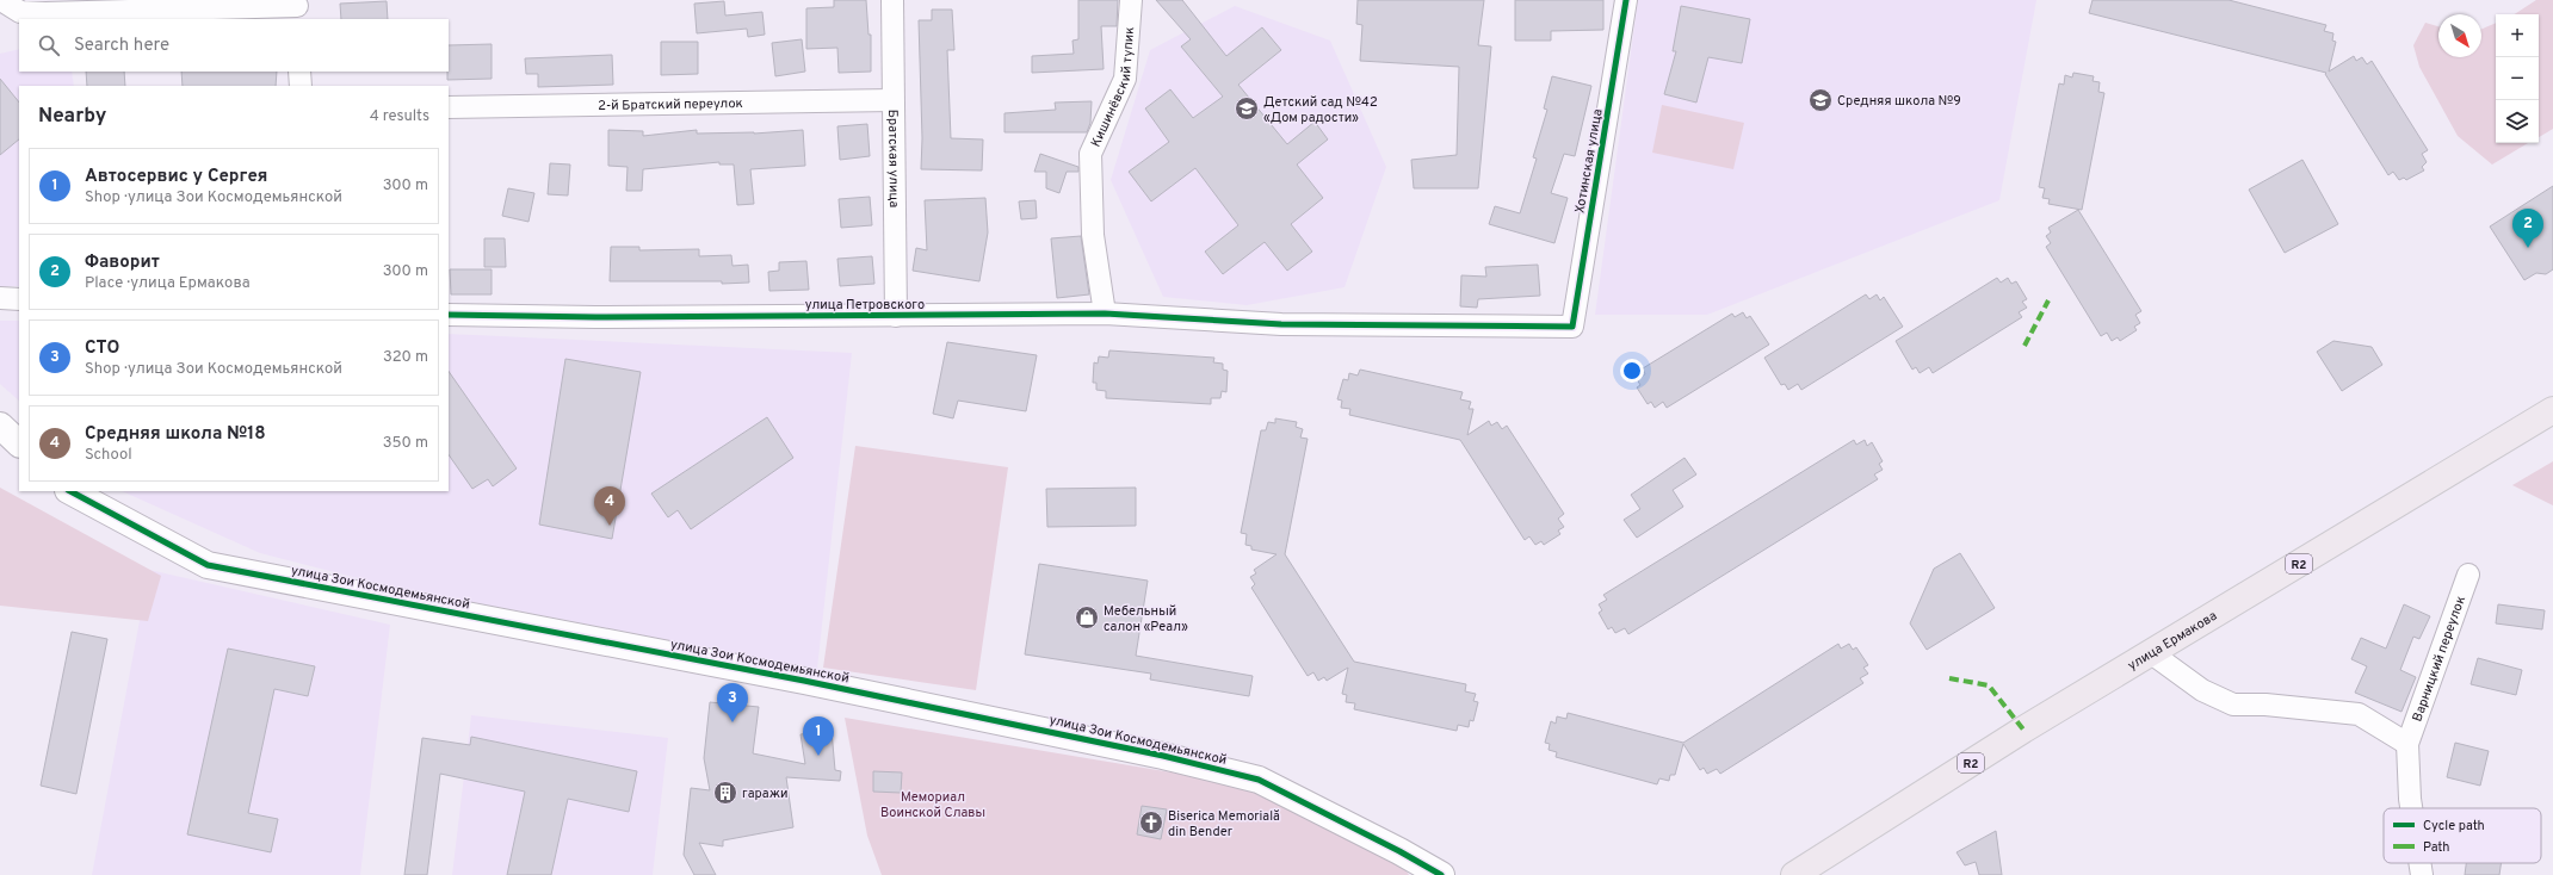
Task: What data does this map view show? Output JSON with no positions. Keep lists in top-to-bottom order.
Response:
{
  "streets": {
    "main road": ["R2", "улица Ермакова"],
    "street": [
      "Кишинёвский тупик",
      "2-й Братский переулок",
      "Братская улица",
      "Хотинская улица",
      "улица Петровского",
      "улица Зои Космодемьянской",
      "Варницкий переулок"
    ]
  },
  "crossings": [
    ["Кишинёвский тупик", "улица Петровского"],
    ["2-й Братский переулок", "Братская улица"],
    ["Братская улица", "улица Петровского"],
    ["Хотинская улица", "улица Петровского"]
  ],
  "parks": ["Мемориал Воинской Славы"],
  "places": {
    "school or university": ["Средняя школа №9", "Детский сад №42 «Дом радости»"],
    "shop": ["Мебельный салон «Реал»"],
    "building": ["гаражи"],
    "church": ["Biserica Memorială din Bender"]
  },
  "legend": ["Cycle path", "Path"],
  "north": "bottom right",
  "page": {
    "map_buttons": ["+", "−"],
    "search": "Search here",
    "heading": ["Nearby", "4 results"],
    "list": [
      {
        "mark": "1",
        "name": "Автосервис у Сергея",
        "note": "Shop · улица Зои Космодемьянской",
        "value": "300 m"
      },
      {
        "mark": "2",
        "name": "Фаворит",
        "note": "Place · улица Ермакова",
        "value": "300 m"
      },
      {
        "mark": "3",
        "name": "СТО",
        "note": "Shop · улица Зои Космодемьянской",
        "value": "320 m"
      },
      {
        "mark": "4",
        "name": "Средняя школа №18",
        "note": "School",
        "value": "350 m"
      }
    ],
    "pins": [
      "2",
      "4",
      "3",
      "1"
    ]
  }
}
